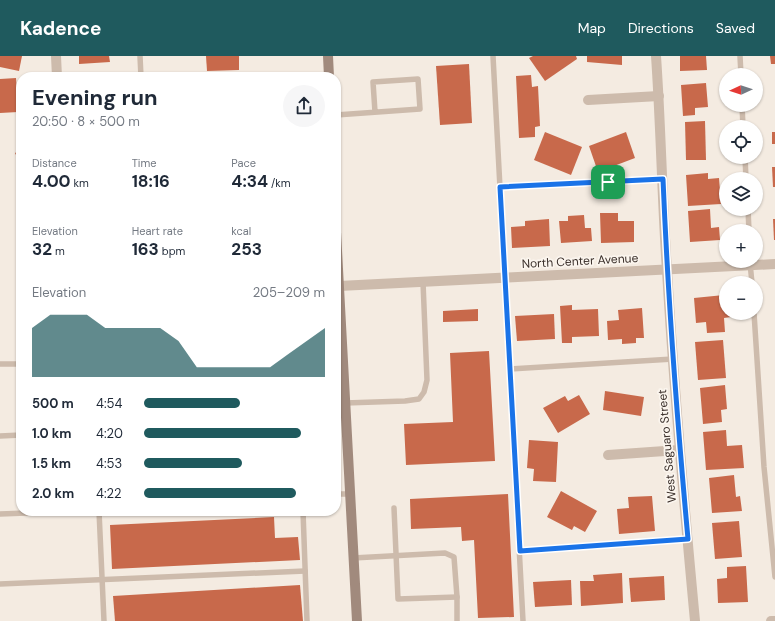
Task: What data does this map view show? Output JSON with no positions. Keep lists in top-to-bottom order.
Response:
{
  "streets": {
    "street": ["North Center Avenue", "West Saguaro Street"]
  },
  "crossings": [
    ["North Center Avenue", "West Saguaro Street"]
  ],
  "north": "left",
  "page": {
    "header": "Kadence",
    "nav": ["Map", "Directions", "Saved"],
    "map_buttons": ["+", "−"],
    "heading": ["Evening run", "20:50 · 8 × 500 m"],
    "stats": [
      ["Distance", "4.00 km"],
      ["Time", "18:16"],
      ["Pace", "4:34 /km"],
      ["Elevation", "32 m"],
      ["Heart rate", "163 bpm"],
      ["kcal", "253"]
    ],
    "chart": ["Elevation", "205–209 m"],
    "list": [
      {
        "name": "500 m",
        "note": "4:54"
      },
      {
        "name": "1.0 km",
        "note": "4:20"
      },
      {
        "name": "1.5 km",
        "note": "4:53"
      },
      {
        "name": "2.0 km",
        "note": "4:22"
      }
    ]
  }
}
